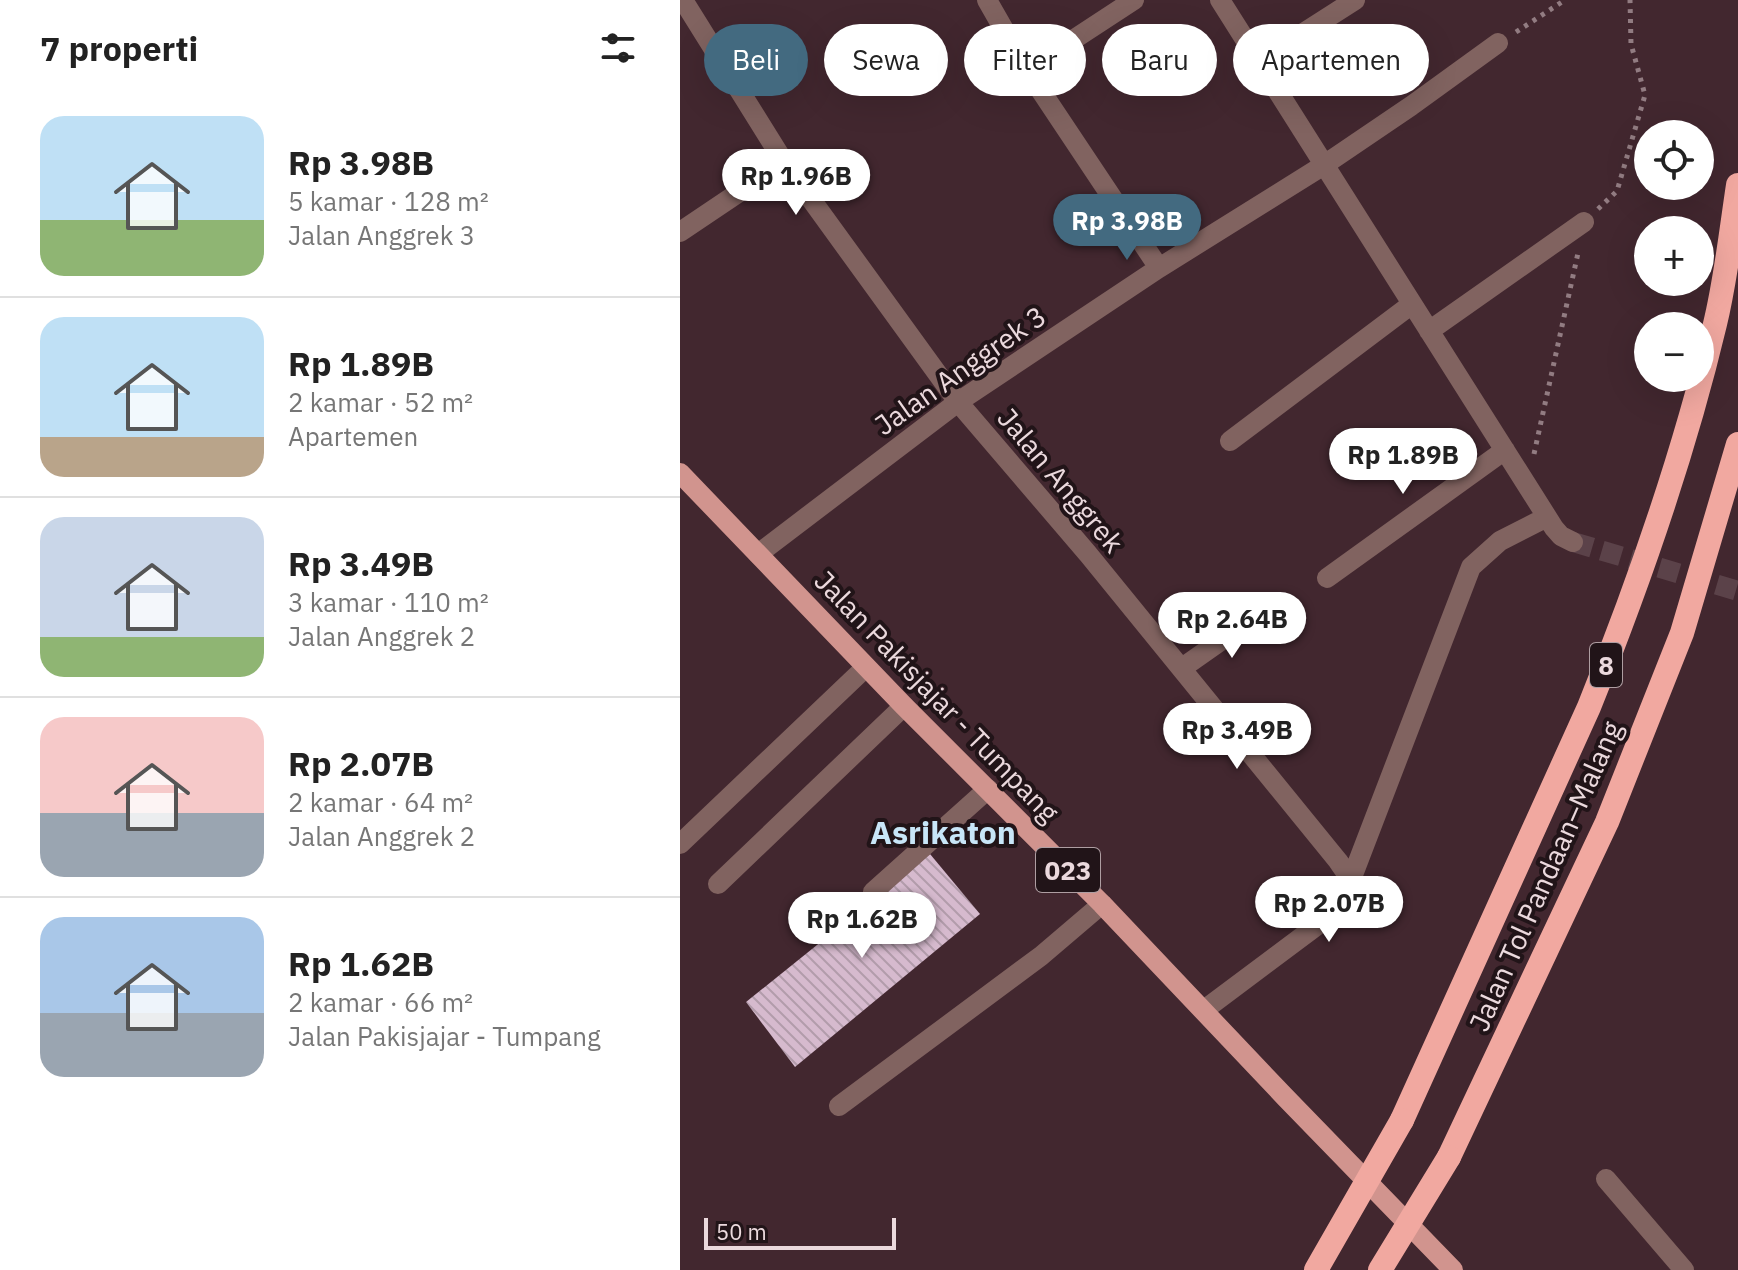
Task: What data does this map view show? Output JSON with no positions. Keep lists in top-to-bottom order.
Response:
{
  "streets": {
    "highway": ["8", "Jalan Tol Pandaan–Malang"],
    "main road": ["Jalan Pakisjajar - Tumpang", "023"],
    "street": ["Jalan Anggrek 3", "Jalan Anggrek"]
  },
  "crossings": [
    ["Jalan Anggrek 3", "Jalan Anggrek"],
    ["Jalan Anggrek 3", "Jalan Pakisjajar - Tumpang"]
  ],
  "districts": ["Asrikaton"],
  "scale_bar": "50 m",
  "page": {
    "heading": "7 properti",
    "chip": [
      "Beli",
      "Sewa",
      "Filter",
      "Baru",
      "Apartemen"
    ],
    "list": [
      {
        "name": "Rp 3.98B",
        "note": "5 kamar · 128 m² · Jalan Anggrek 3"
      },
      {
        "name": "Rp 1.89B",
        "note": "2 kamar · 52 m² · Apartemen"
      },
      {
        "name": "Rp 3.49B",
        "note": "3 kamar · 110 m² · Jalan Anggrek 2"
      },
      {
        "name": "Rp 2.07B",
        "note": "2 kamar · 64 m² · Jalan Anggrek 2"
      },
      {
        "name": "Rp 1.62B",
        "note": "2 kamar · 66 m² · Jalan Pakisjajar - Tumpang"
      }
    ],
    "map_buttons": ["+", "−"],
    "price": [
      "Rp 1.96B",
      "Rp 3.98B",
      "Rp 1.89B",
      "Rp 2.64B",
      "Rp 3.49B",
      "Rp 2.07B",
      "Rp 1.62B"
    ],
    "scale": "50 m"
  }
}
